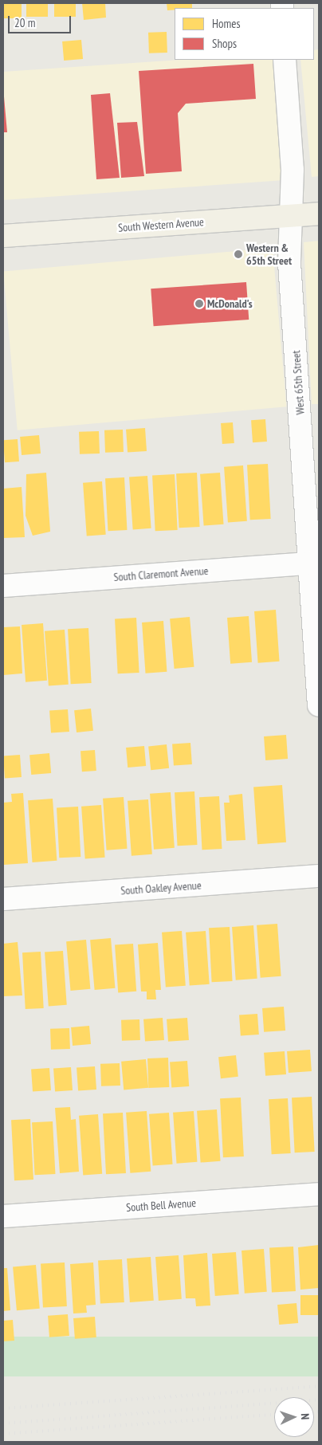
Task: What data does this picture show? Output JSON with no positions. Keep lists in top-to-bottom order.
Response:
{
  "streets": {
    "main road": ["South Western Avenue"],
    "street": [
      "West 65th Street",
      "South Claremont Avenue",
      "South Oakley Avenue",
      "South Bell Avenue"
    ]
  },
  "crossings": [
    ["South Western Avenue", "West 65th Street"],
    ["West 65th Street", "South Claremont Avenue"]
  ],
  "places": ["Western & 65th Street", "McDonald's"],
  "legend": ["Homes", "Shops"],
  "scale_bar": "20 m",
  "north": "right"
}
